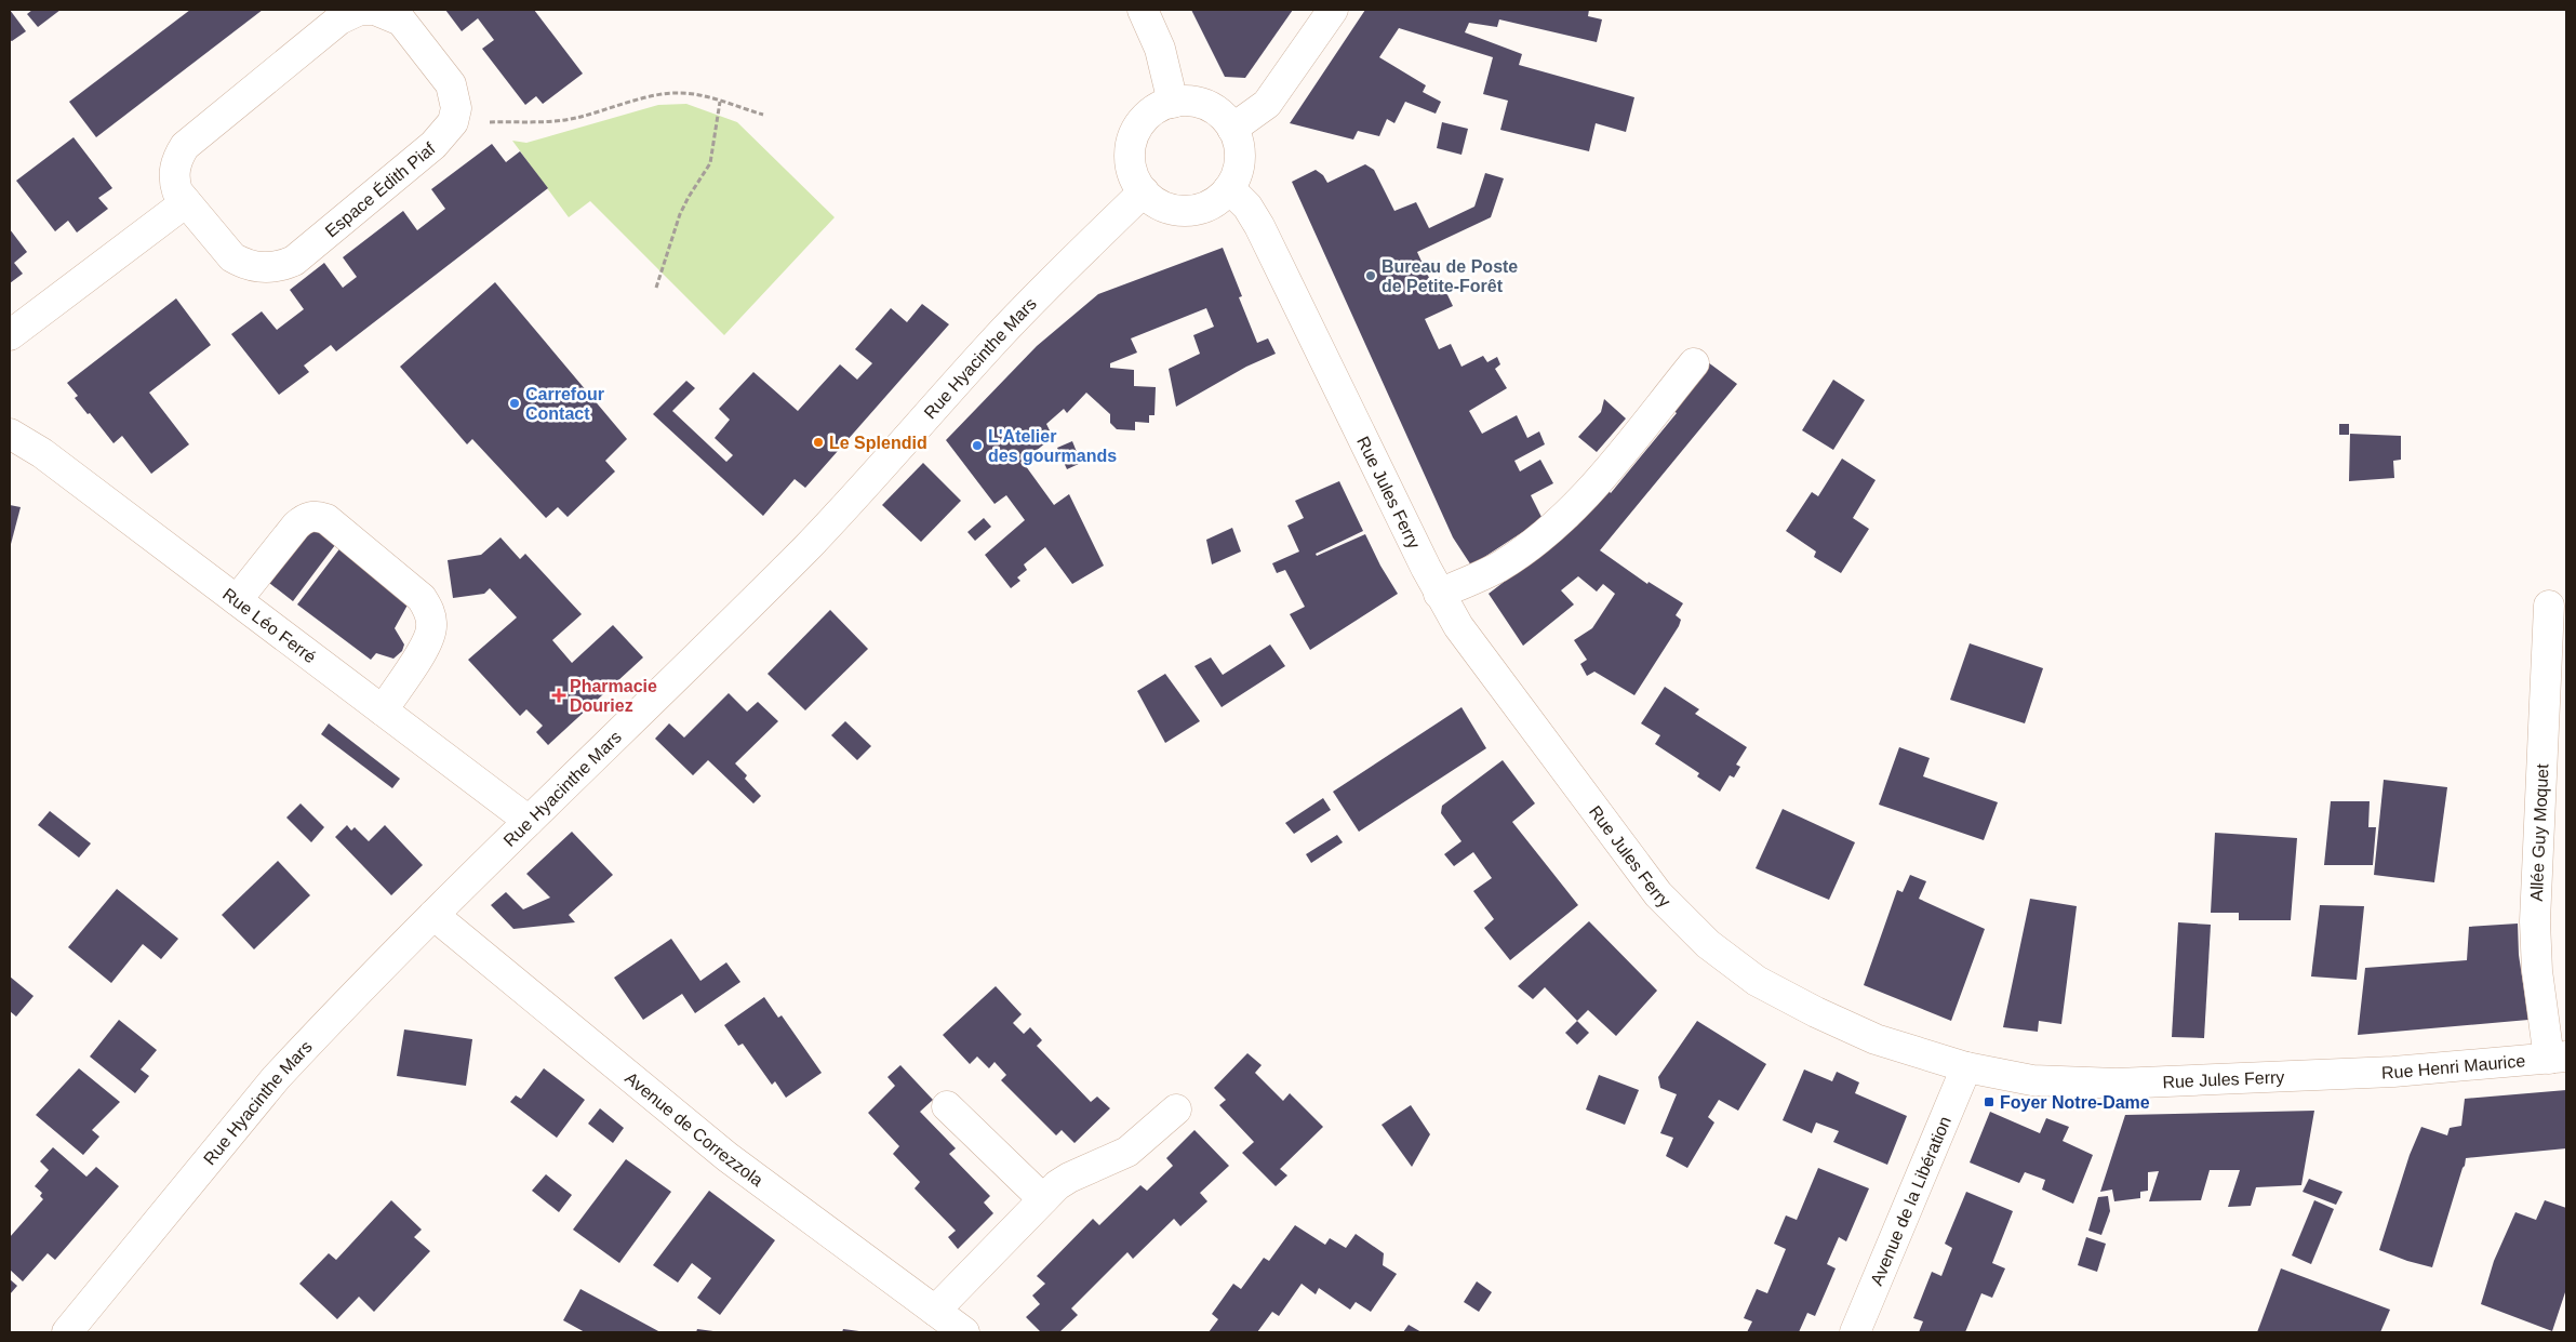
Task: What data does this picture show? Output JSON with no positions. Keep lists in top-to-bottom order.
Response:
{
  "streets": {
    "street": [
      "Espace Édith Piaf",
      "Rue Hyacinthe Mars",
      "Rue Jules Ferry",
      "Rue Léo Ferré",
      "Allée Guy Moquet",
      "Rue Henri Maurice",
      "Avenue de Correzzola",
      "Avenue de la Libération"
    ]
  },
  "crossings": [
    ["Rue Hyacinthe Mars", "Rue Jules Ferry"],
    ["Rue Hyacinthe Mars", "Rue Léo Ferré"],
    ["Rue Hyacinthe Mars", "Avenue de Correzzola"],
    ["Rue Jules Ferry", "Rue Henri Maurice"],
    ["Rue Jules Ferry", "Avenue de la Libération"],
    ["Allée Guy Moquet", "Rue Henri Maurice"]
  ],
  "places": {
    "other": [
      "Bureau de Poste de Petite-Forêt",
      "Carrefour Contact",
      "Le Splendid",
      "L'Atelier des gourmands"
    ],
    "health": ["Pharmacie Douriez"],
    "transit": ["Foyer Notre-Dame"]
  }
}
